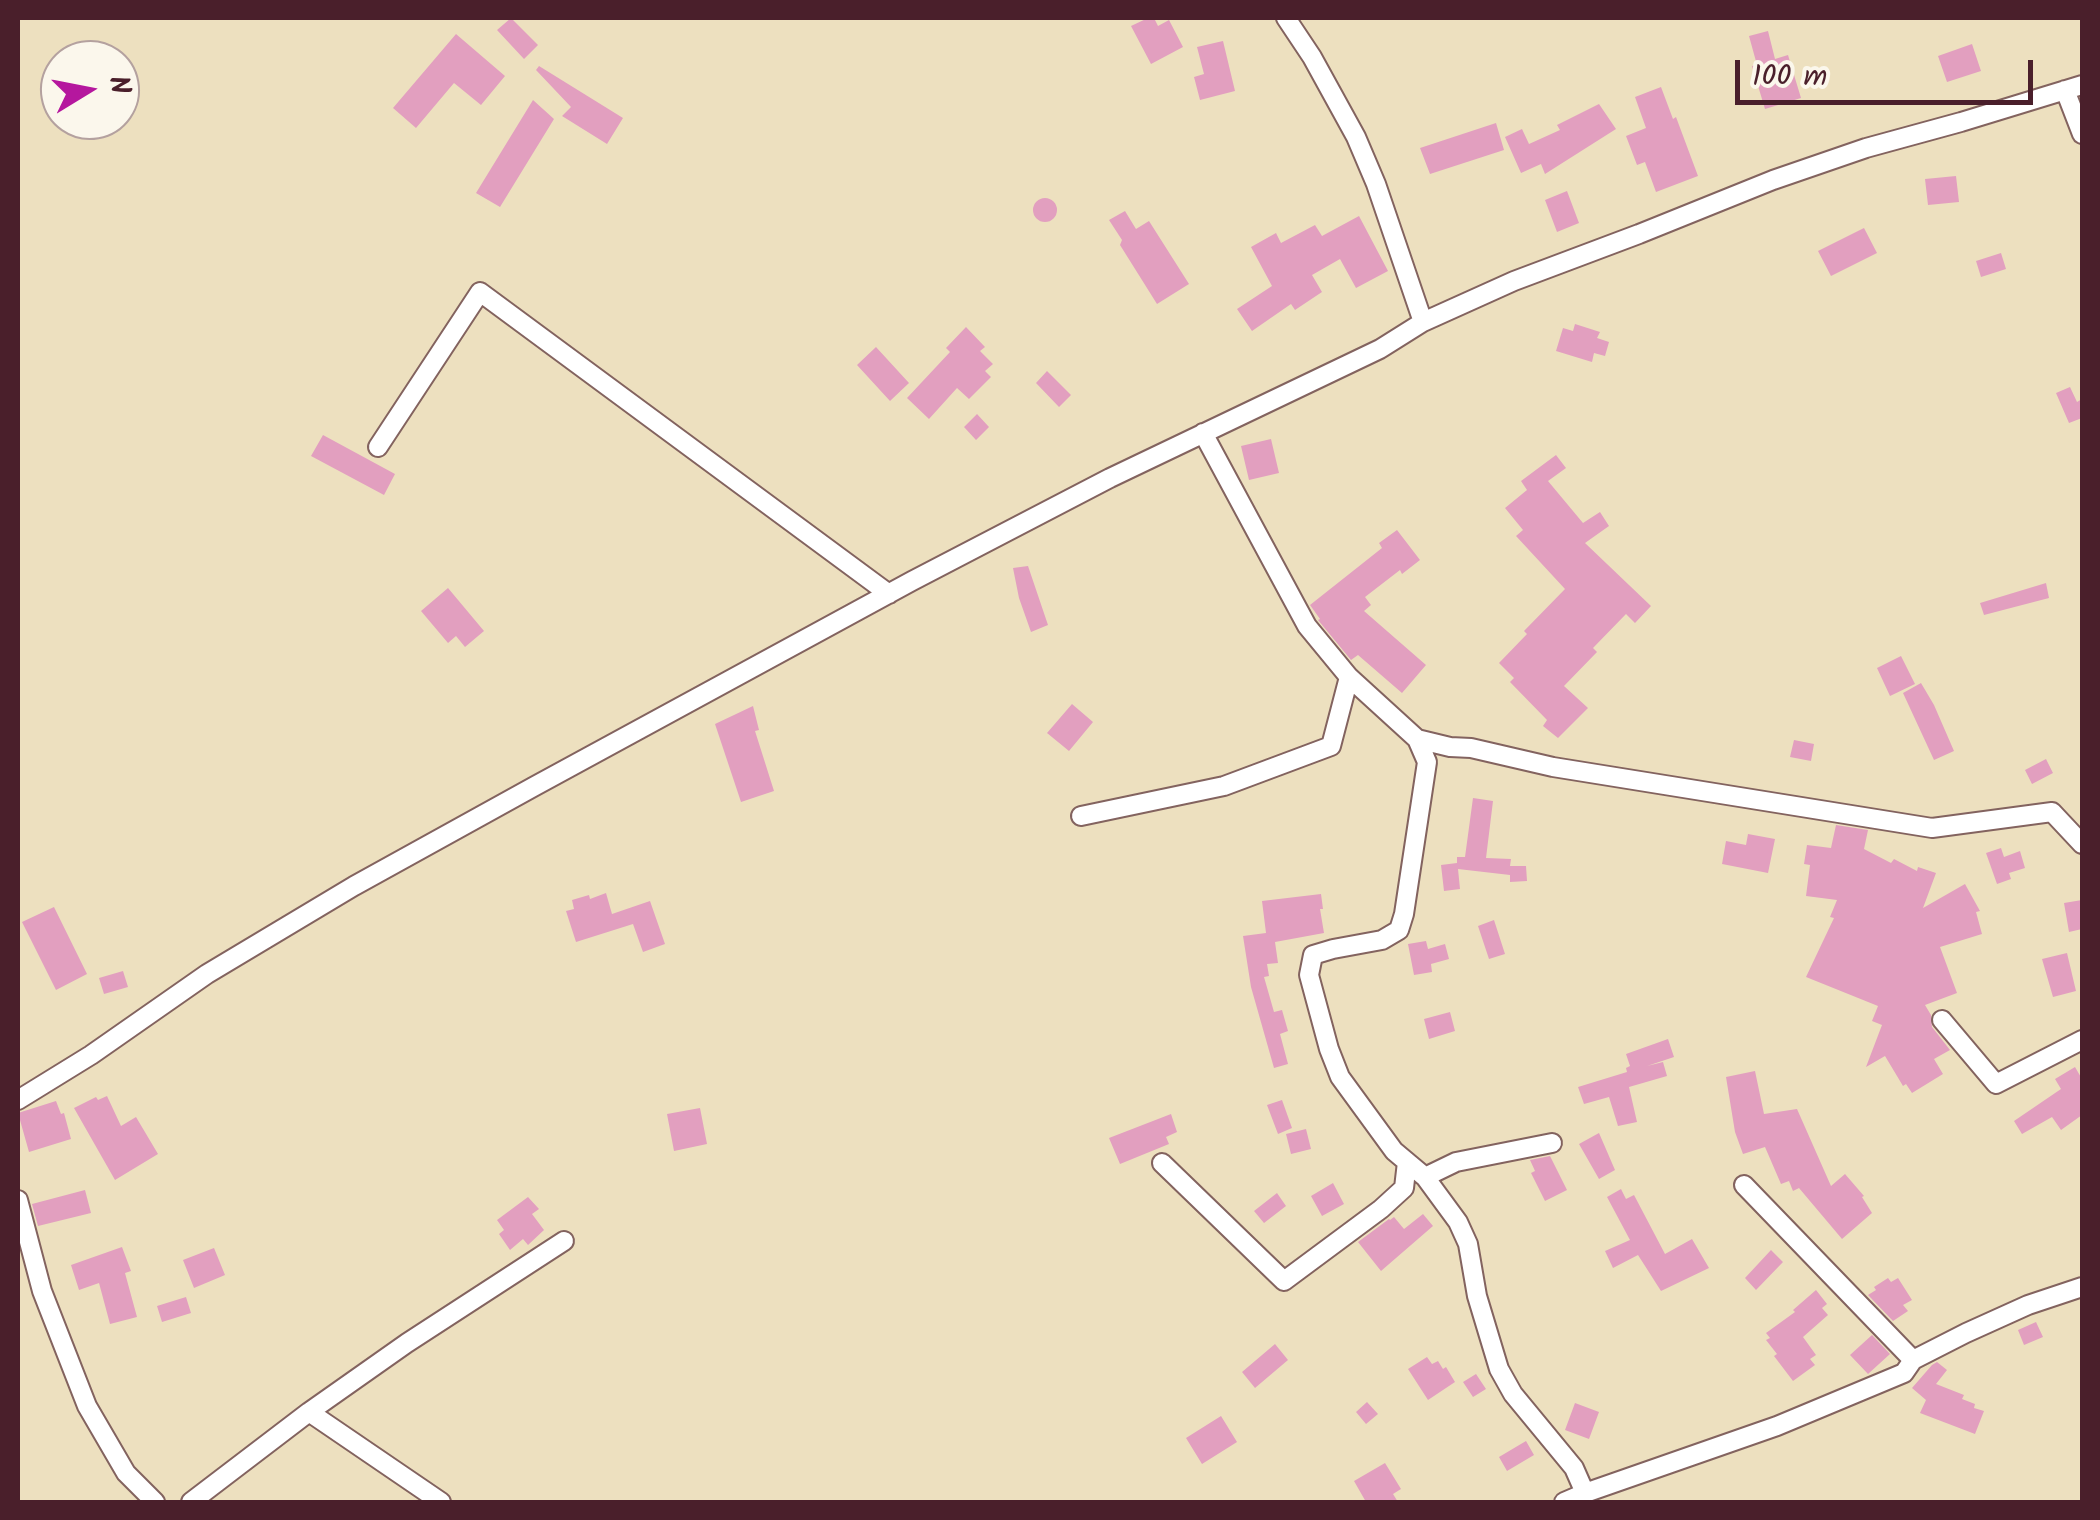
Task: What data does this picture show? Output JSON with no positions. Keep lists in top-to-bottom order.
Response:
{
  "scale_bar": "100 m",
  "north": "right"
}
